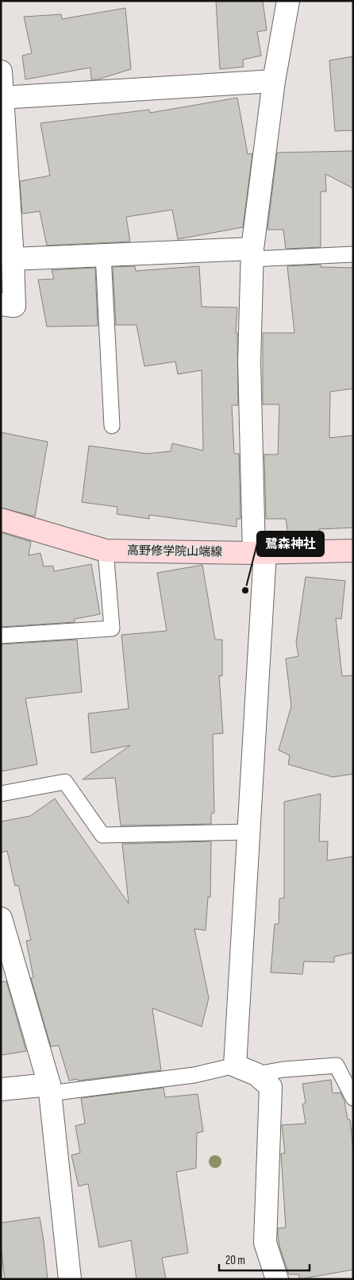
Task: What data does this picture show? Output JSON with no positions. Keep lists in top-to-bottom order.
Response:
{
  "streets": {
    "main road": ["高野修学院山端線"]
  },
  "places": ["鷺森神社"],
  "scale_bar": "20 m"
}
